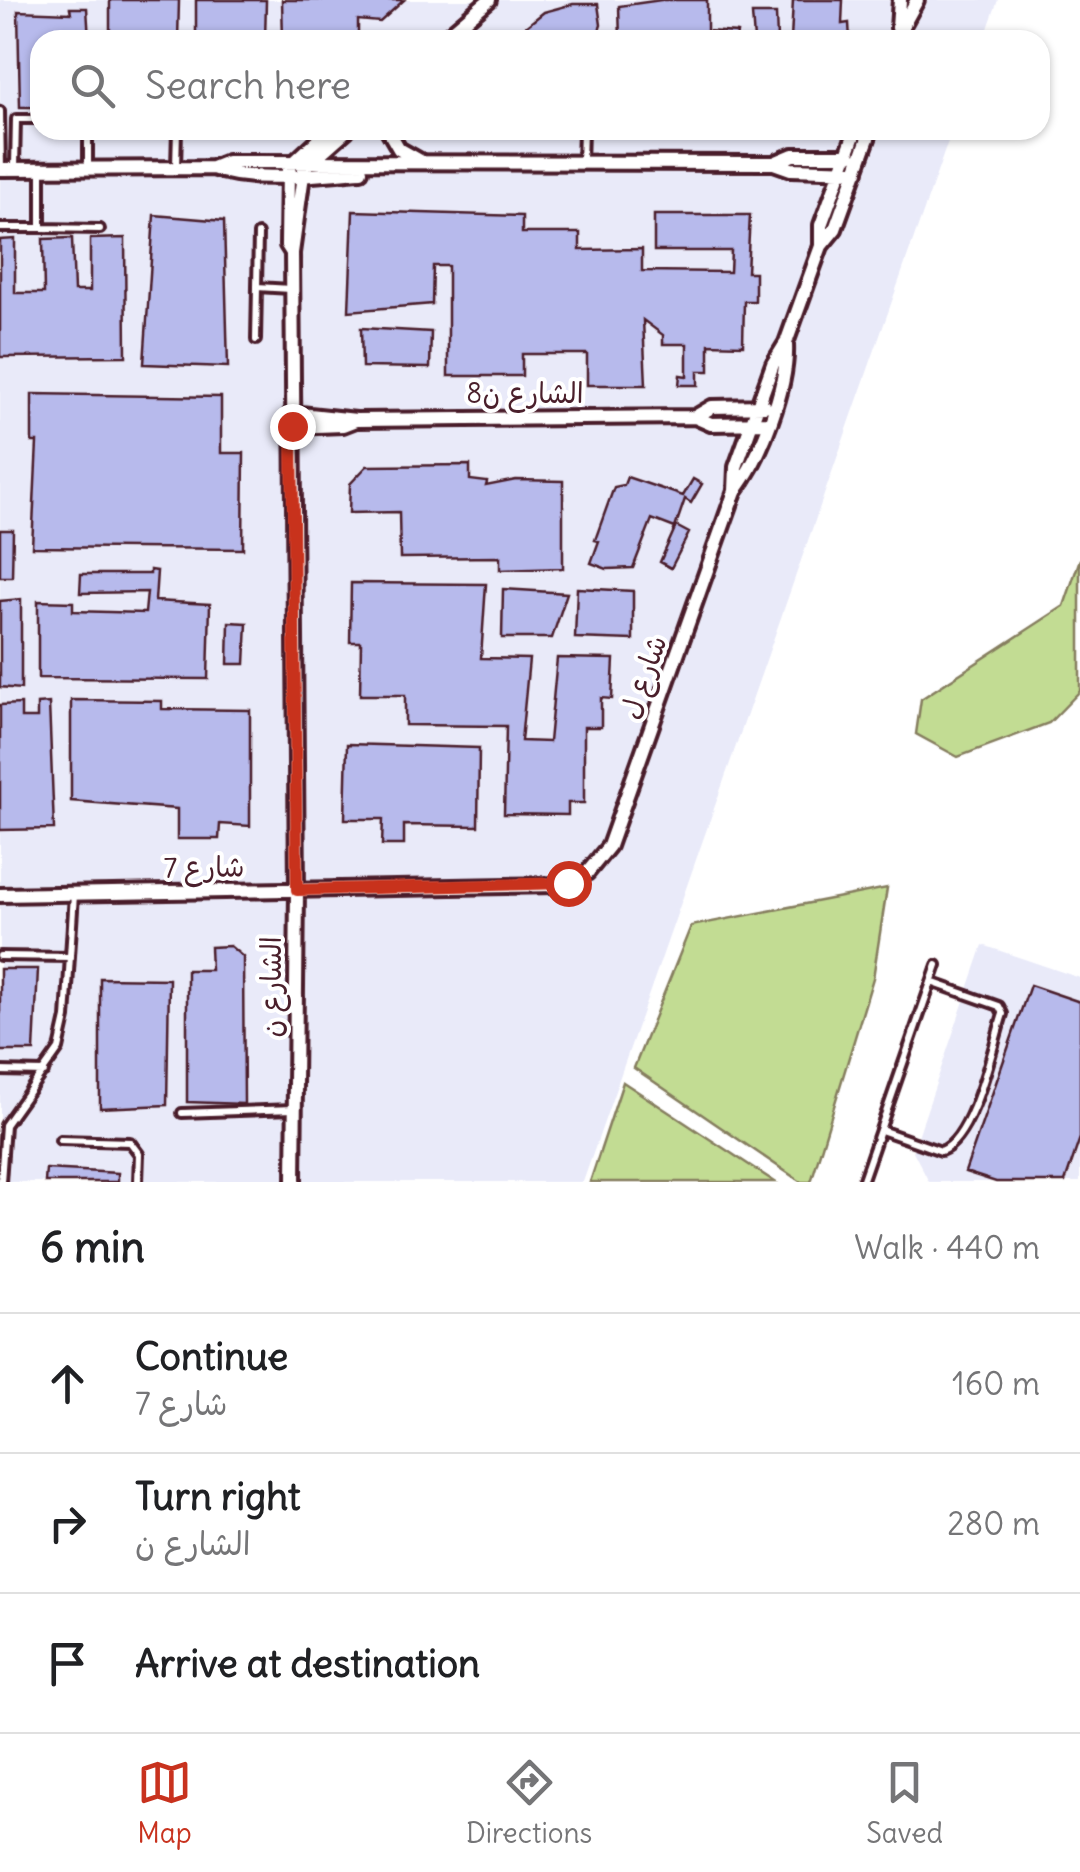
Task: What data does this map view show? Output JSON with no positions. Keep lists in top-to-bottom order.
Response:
{
  "streets": {
    "street": [
      "الشارع ن8",
      "شارع ل",
      "شارع 7",
      "الشارع ن"
    ]
  },
  "crossings": [
    ["الشارع ن8", "شارع ل"],
    ["الشارع ن8", "الشارع ن"],
    ["شارع ل", "شارع 7"],
    ["شارع 7", "الشارع ن"]
  ],
  "page": {
    "search": "Search here",
    "heading": ["6 min", "Walk · 440 m"],
    "list": [
      ["Continue", "شارع 7", "160 m"],
      ["Turn right", "الشارع ن", "280 m"],
      "Arrive at destination"
    ],
    "nav": ["Map", "Directions", "Saved"]
  }
}
